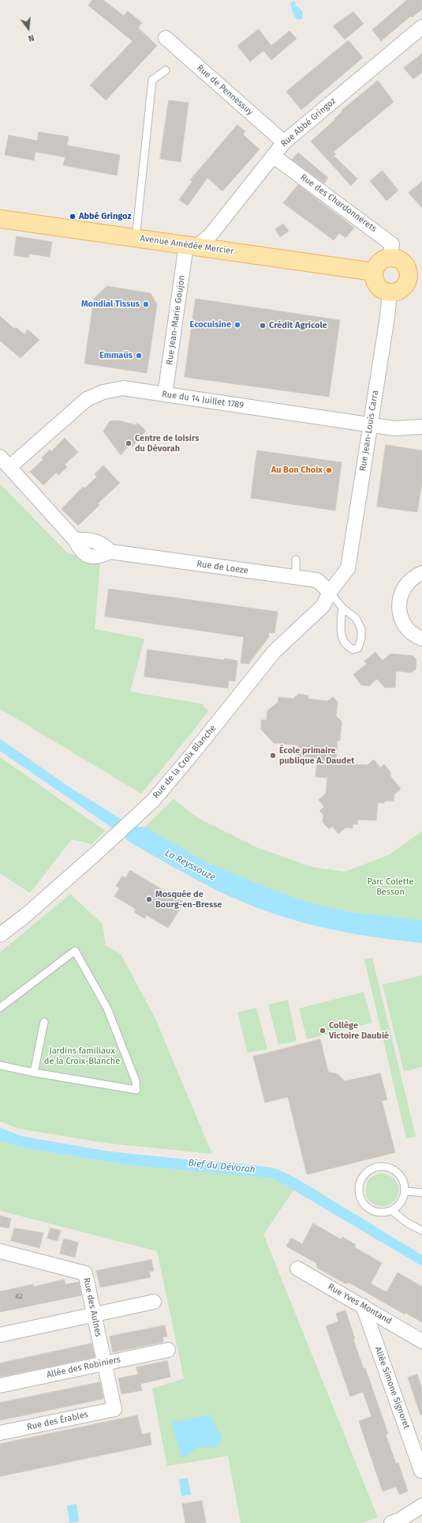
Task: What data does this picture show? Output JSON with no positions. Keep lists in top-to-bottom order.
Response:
{
  "streets": {
    "main road": ["Avenue Amédée Mercier"],
    "street": [
      "Rue de Pennessuy",
      "Rue Abbé Gringoz",
      "Rue des Chardonnerets",
      "Rue Jean-Marie Goujon",
      "Rue du 14 Juillet 1789",
      "Rue Jean-Louis Carra",
      "Rue de Loeze",
      "Rue de la Croix Blanche",
      "Rue Yves Montand",
      "Rue des Aulnes",
      "Allée des Robiniers",
      "Allée Simone Signoret",
      "Rue des Érables"
    ]
  },
  "crossings": [
    ["Rue de Pennessuy", "Rue Abbé Gringoz"],
    ["Rue Abbé Gringoz", "Rue des Chardonnerets"],
    ["Rue Abbé Gringoz", "Avenue Amédée Mercier"],
    ["Rue Abbé Gringoz", "Rue Jean-Marie Goujon"],
    ["Rue des Chardonnerets", "Avenue Amédée Mercier"],
    ["Rue des Chardonnerets", "Rue Jean-Louis Carra"],
    ["Avenue Amédée Mercier", "Rue Jean-Marie Goujon"],
    ["Avenue Amédée Mercier", "Rue Jean-Louis Carra"],
    ["Rue Jean-Marie Goujon", "Rue du 14 Juillet 1789"],
    ["Rue du 14 Juillet 1789", "Rue Jean-Louis Carra"],
    ["Rue du 14 Juillet 1789", "Rue de Loeze"],
    ["Rue Jean-Louis Carra", "Rue de la Croix Blanche"],
    ["Rue de Loeze", "Rue de la Croix Blanche"],
    ["Rue Yves Montand", "Allée Simone Signoret"],
    ["Rue des Aulnes", "Allée des Robiniers"],
    ["Rue des Aulnes", "Rue des Érables"]
  ],
  "water": ["La Reyssouze", "Bief du Dévorah"],
  "parks": ["Parc Colette Besson", "Jardins familiaux de la Croix-Blanche"],
  "places": [
    "Abbé Gringoz",
    "Mondial Tissus",
    "Ecocuisine",
    "Crédit Agricole",
    "Emmaüs",
    "Centre de loisirs du Dévorah",
    "Au Bon Choix",
    "École primaire publique A. Daudet",
    "Mosquée de Bourg-en-Bresse",
    "Collège Victoire Daubié"
  ],
  "house_numbers": ["82"],
  "north": "bottom"
}
